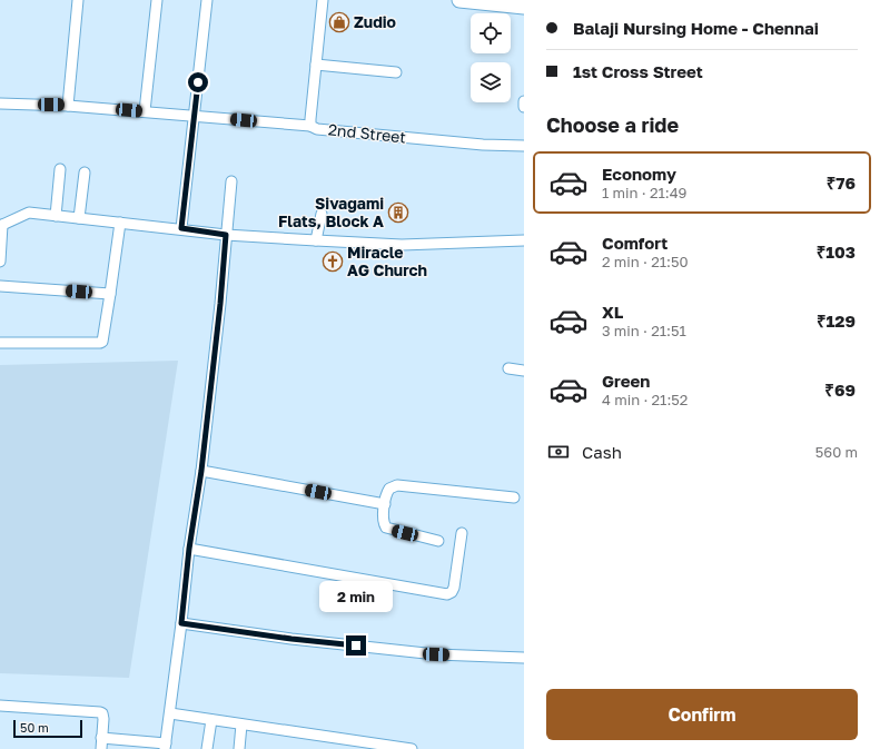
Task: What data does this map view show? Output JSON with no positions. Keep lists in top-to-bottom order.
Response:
{
  "streets": {
    "street": ["2nd Street"]
  },
  "places": {
    "shop": ["Zudio"],
    "building": ["Sivagami Flats, Block A"],
    "church": ["Miracle AG Church"]
  },
  "scale_bar": "50 m",
  "page": {
    "banner": ["Balaji Nursing Home - Chennai", "1st Cross Street"],
    "heading": "Choose a ride",
    "list": [
      {
        "name": "Economy",
        "note": "1 min · 21:49",
        "value": "₹76"
      },
      {
        "name": "Comfort",
        "note": "2 min · 21:50",
        "value": "₹103"
      },
      {
        "name": "XL",
        "note": "3 min · 21:51",
        "value": "₹129"
      },
      {
        "name": "Green",
        "note": "4 min · 21:52",
        "value": "₹69"
      }
    ],
    "pay": ["Cash", "560 m"],
    "bubble": "2 min",
    "buttons": "Confirm",
    "scale": "50 m"
  }
}
